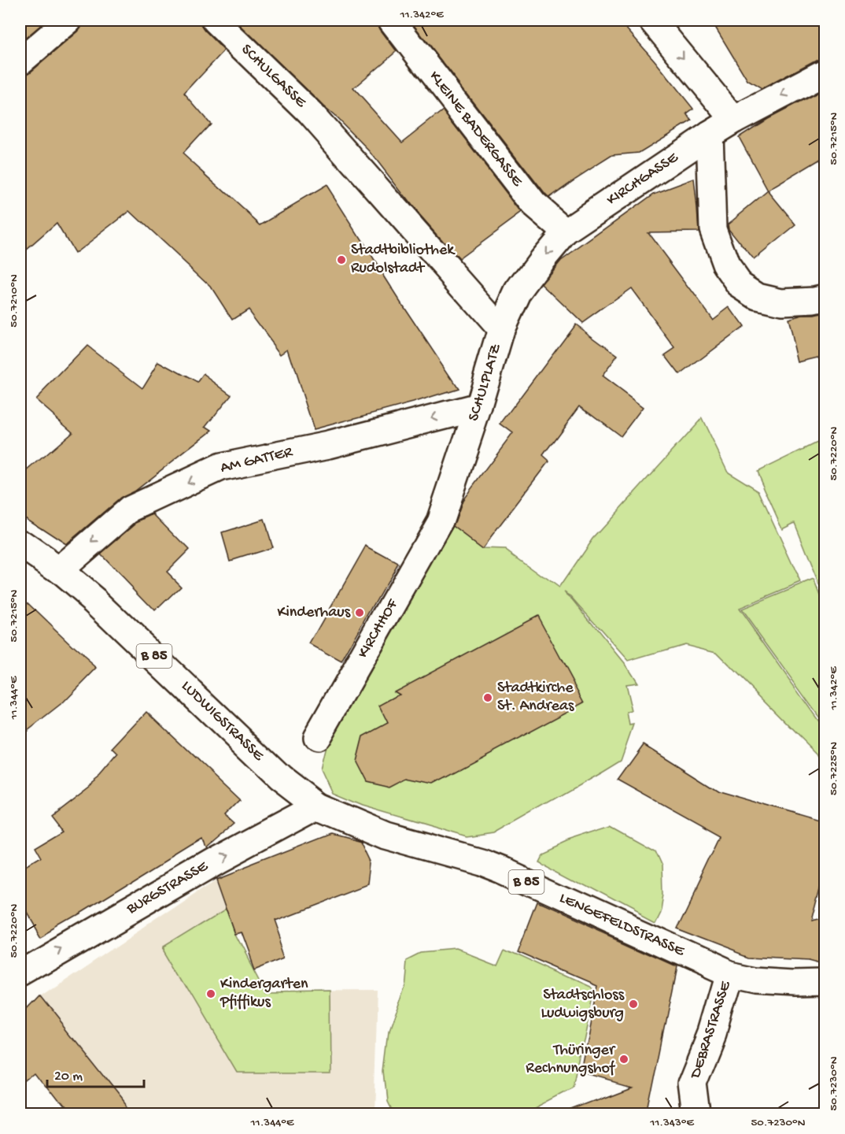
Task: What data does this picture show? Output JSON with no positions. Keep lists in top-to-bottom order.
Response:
{
  "streets": {
    "street": [
      "SCHULGASSE",
      "KLEINE BADERGASSE",
      "KIRCHGASSE",
      "SCHULPLATZ",
      "AM GATTER",
      "KIRCHHOF",
      "B 85",
      "LUDWIGSTRASSE",
      "BURGSTRASSE",
      "LENGEFELDSTRASSE",
      "DEBRASTRASSE"
    ]
  },
  "crossings": [
    ["SCHULGASSE", "SCHULPLATZ"],
    ["KLEINE BADERGASSE", "KIRCHGASSE"],
    ["KIRCHGASSE", "SCHULPLATZ"],
    ["SCHULPLATZ", "AM GATTER"],
    ["SCHULPLATZ", "KIRCHHOF"],
    ["AM GATTER", "LUDWIGSTRASSE"],
    ["LUDWIGSTRASSE", "BURGSTRASSE"],
    ["LUDWIGSTRASSE", "LENGEFELDSTRASSE"],
    ["BURGSTRASSE", "LENGEFELDSTRASSE"],
    ["LENGEFELDSTRASSE", "DEBRASTRASSE"]
  ],
  "one_way": ["KIRCHGASSE", "AM GATTER", "BURGSTRASSE"],
  "places": [
    "Stadtbibliothek Rudolstadt",
    "Kinderhaus",
    "Stadtkirche St. Andreas",
    "Kindergarten Pfiffikus",
    "Stadtschloss Ludwigsburg",
    "Thüringer Rechnungshof"
  ],
  "scale_bar": "20 m",
  "coordinates": [
    "11.342°E",
    "50.7215°N",
    "50.7210°N",
    "50.7220°N",
    "11.344°E",
    "50.7225°N",
    "50.7230°N",
    "11.343°E"
  ]
}
